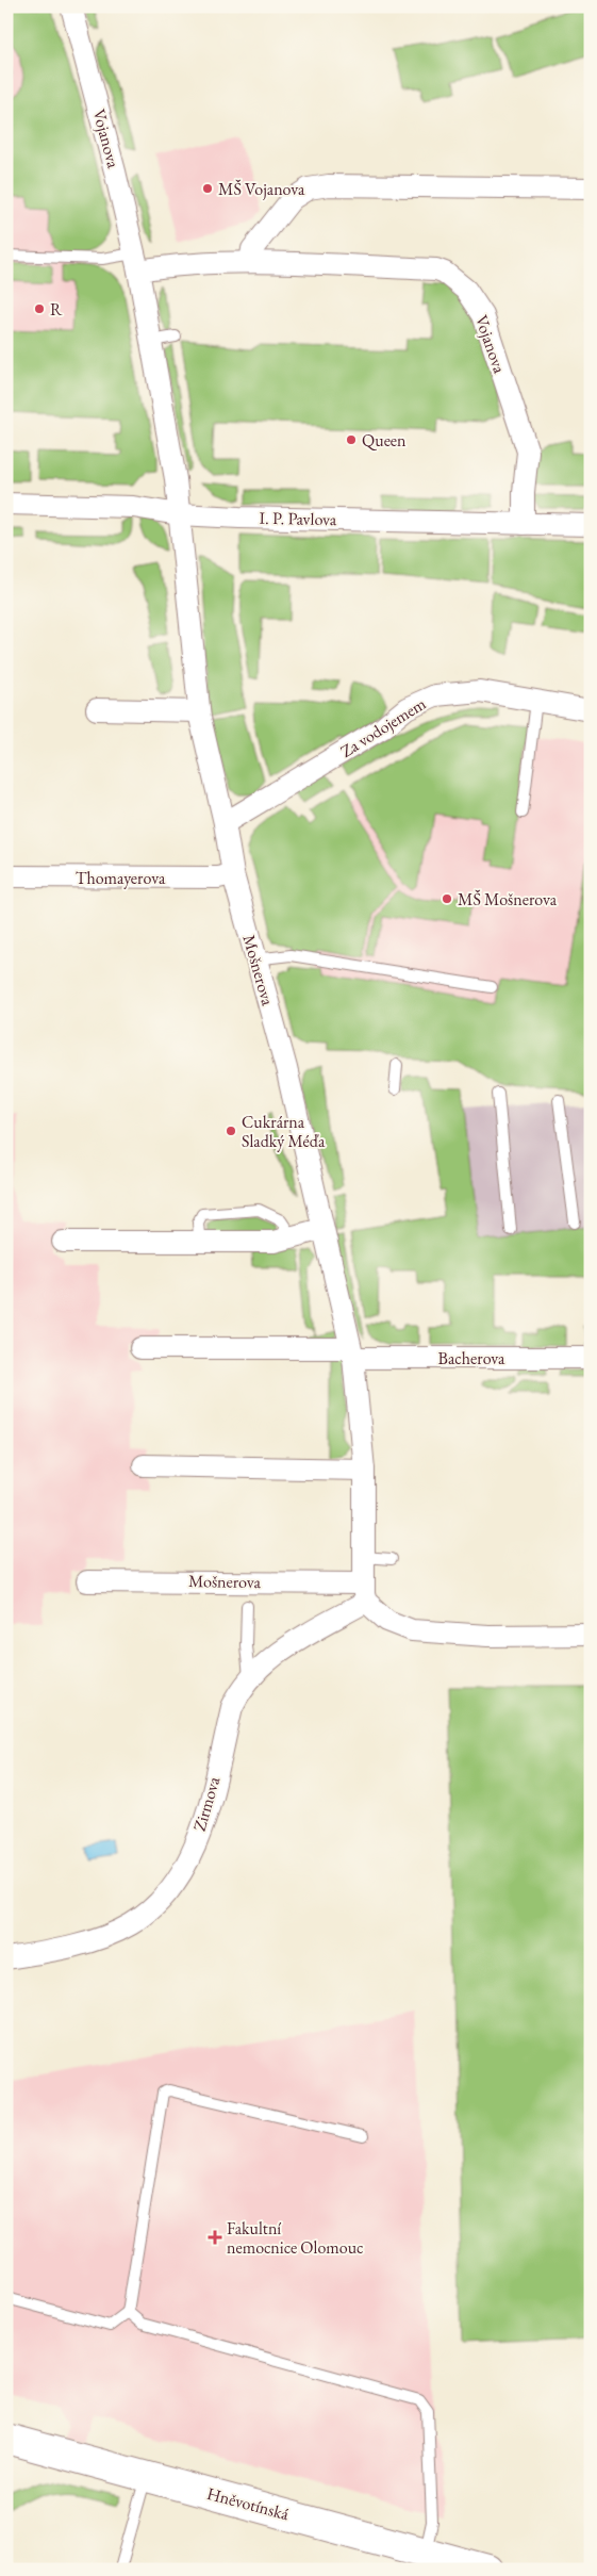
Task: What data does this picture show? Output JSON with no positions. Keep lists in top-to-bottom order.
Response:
{
  "streets": {
    "street": [
      "Vojanova",
      "I. P. Pavlova",
      "Za vodojemem",
      "Thomayerova",
      "Mošnerova",
      "Bacherova",
      "Zirmova",
      "Hněvotínská"
    ]
  },
  "crossings": [
    ["Vojanova", "I. P. Pavlova"],
    ["Vojanova", "Mošnerova"],
    ["I. P. Pavlova", "Mošnerova"],
    ["Za vodojemem", "Mošnerova"],
    ["Thomayerova", "Mošnerova"],
    ["Mošnerova", "Bacherova"],
    ["Mošnerova", "Zirmova"]
  ],
  "places": {
    "other": [
      "MŠ Vojanova",
      "R",
      "Queen",
      "MŠ Mošnerova",
      "Cukrárna Sladký Méďa"
    ],
    "health": ["Fakultní nemocnice Olomouc"]
  }
}
